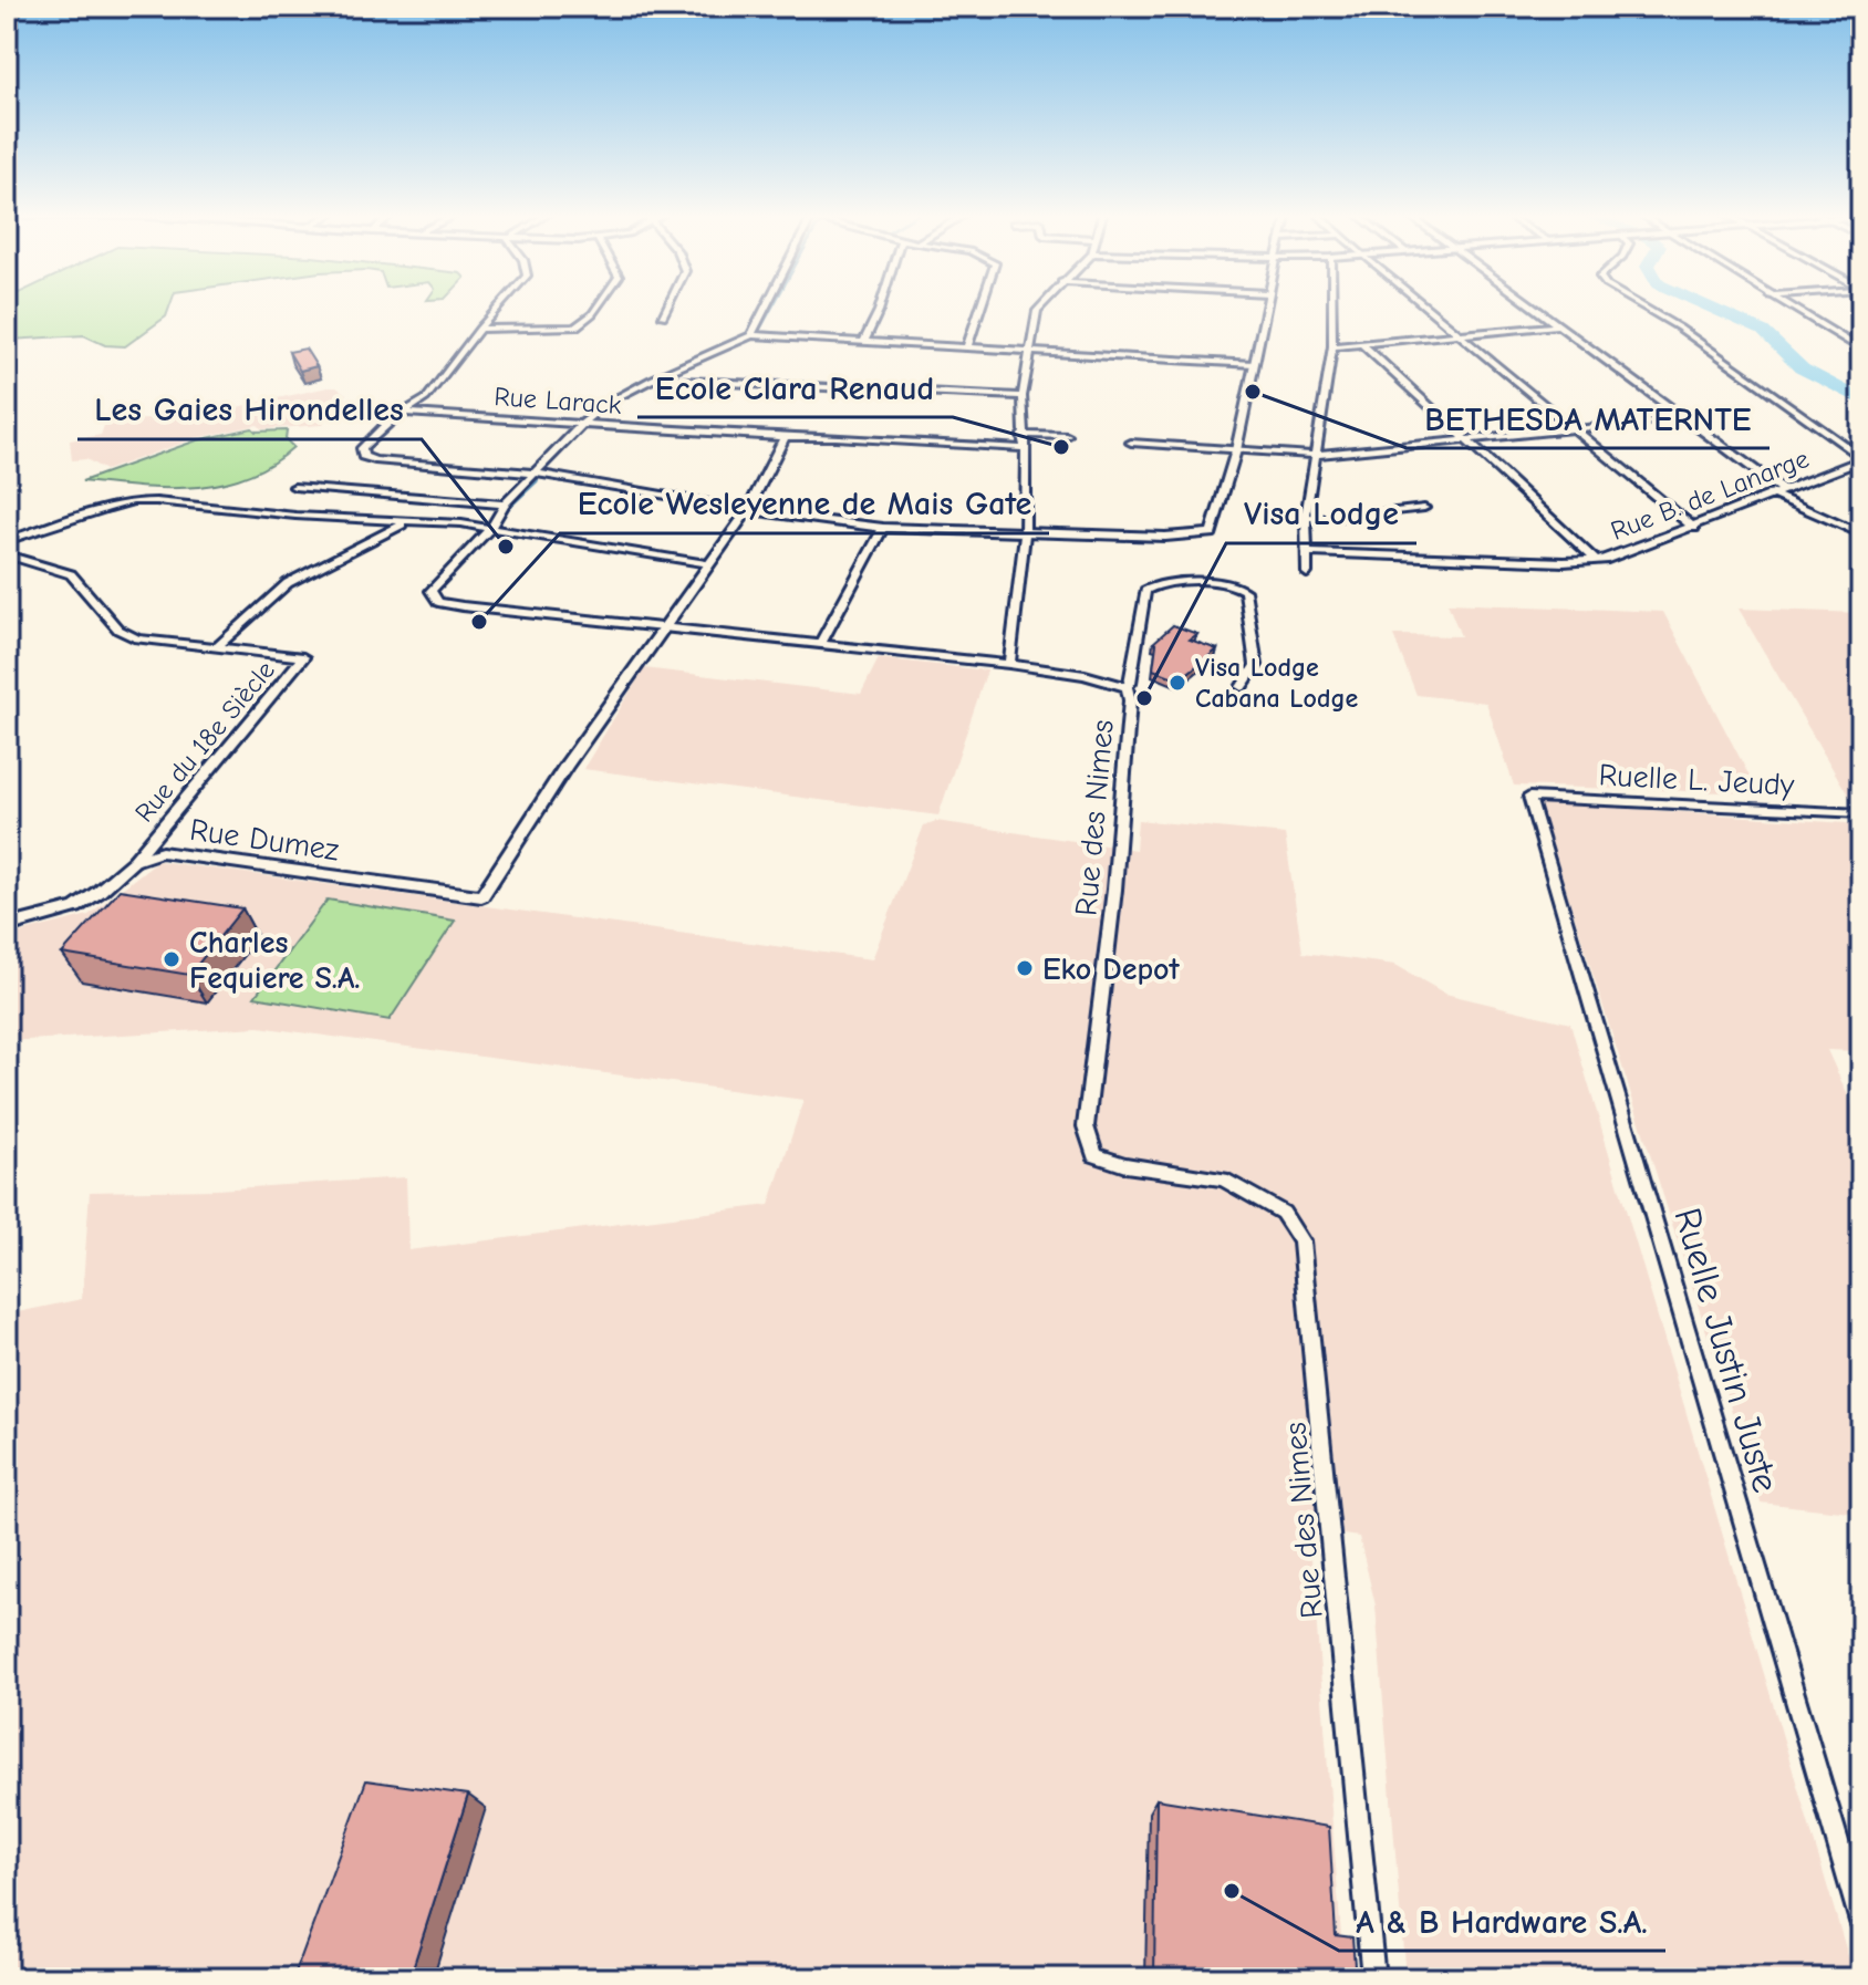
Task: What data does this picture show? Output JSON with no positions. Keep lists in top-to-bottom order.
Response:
{
  "streets": {
    "street": [
      "Rue Larack",
      "Rue B. de Lanarge",
      "Rue du 18e Siècle",
      "Ruelle L. Jeudy",
      "Rue des Nimes",
      "Rue Dumez",
      "Ruelle Justin Juste"
    ]
  },
  "crossings": [
    ["Rue Larack", "Rue des Nimes"],
    ["Rue du 18e Siècle", "Rue Dumez"],
    ["Ruelle L. Jeudy", "Ruelle Justin Juste"],
    ["Rue des Nimes", "Rue Dumez"]
  ],
  "places": [
    "BETHESDA MATERNTE",
    "Ecole Clara Renaud",
    "Les Gaies Hirondelles",
    "Ecole Wesleyenne de Mais Gate",
    "Visa Lodge Cabana Lodge",
    "Visa Lodge",
    "Charles Fequiere S.A.",
    "Eko Depot",
    "A & B Hardware S.A."
  ]
}
